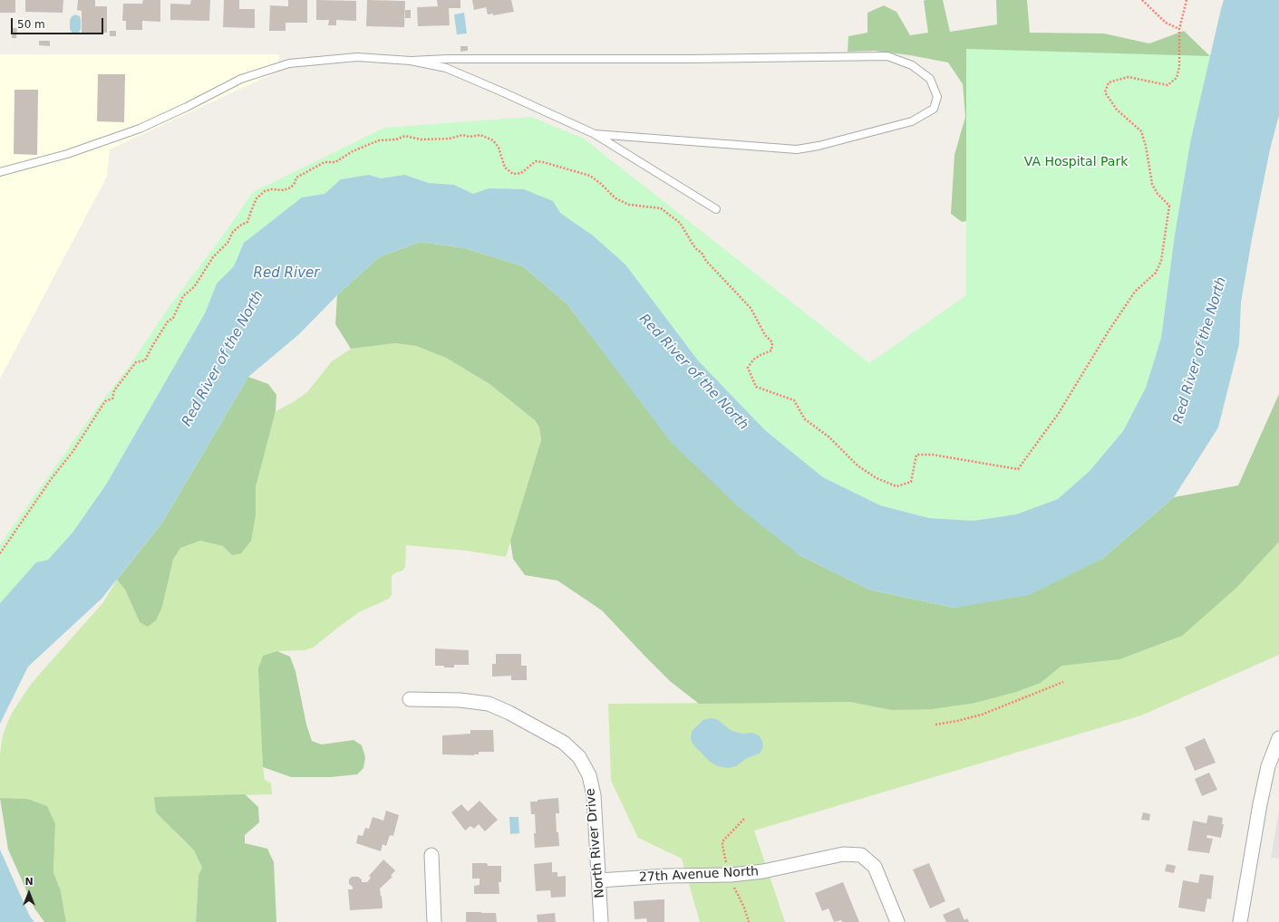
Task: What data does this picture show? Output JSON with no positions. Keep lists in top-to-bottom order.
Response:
{
  "streets": {
    "street": ["North River Drive", "27th Avenue North"]
  },
  "crossings": [
    ["North River Drive", "27th Avenue North"]
  ],
  "water": ["Red River", "Red River of the North"],
  "parks": ["VA Hospital Park"],
  "scale_bar": "50 m",
  "north": "top"
}
